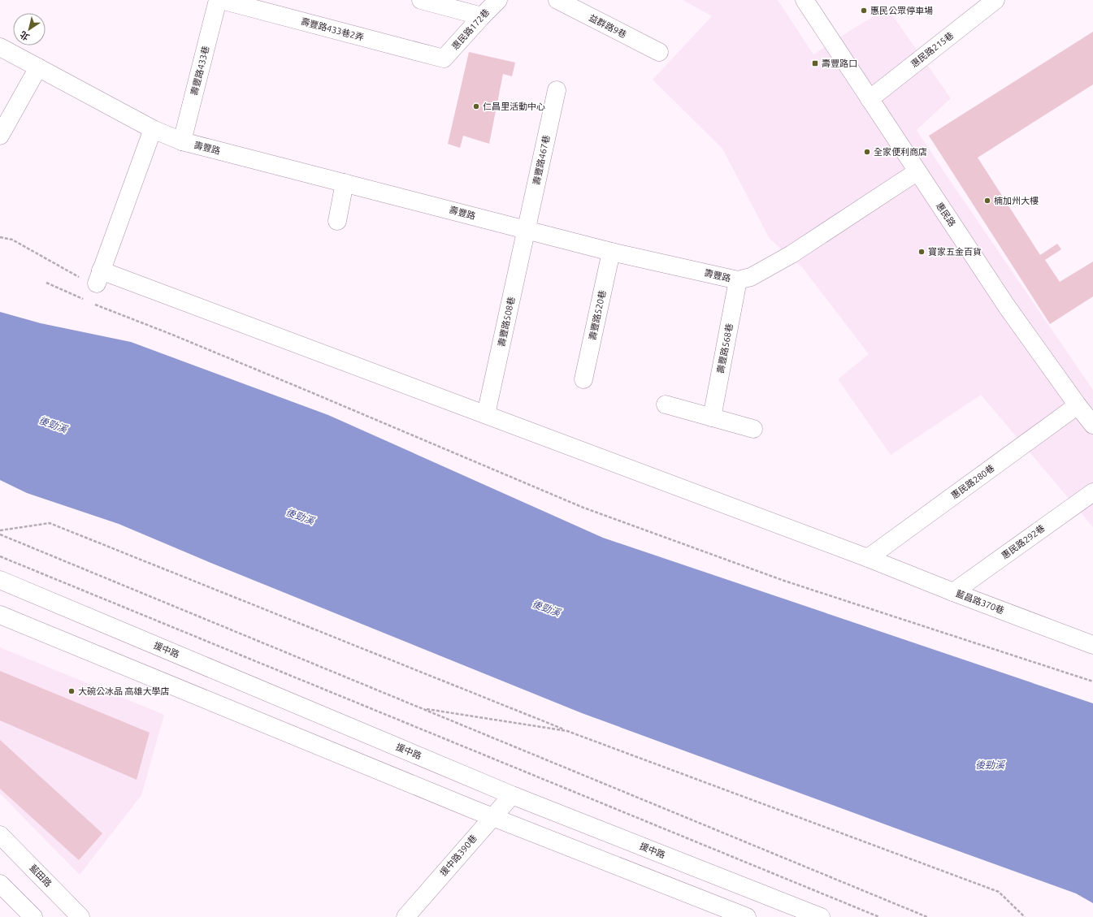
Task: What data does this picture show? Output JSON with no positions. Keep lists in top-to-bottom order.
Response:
{
  "streets": {
    "street": [
      "益群路9巷",
      "壽豐路433巷2弄",
      "惠民路172巷",
      "惠民路215巷",
      "壽豐路433巷",
      "壽豐路",
      "壽豐路467巷",
      "惠民路",
      "壽豐路520巷",
      "壽豐路508巷",
      "壽豐路568巷",
      "惠民路280巷",
      "惠民路292巷",
      "藍昌路370巷",
      "援中路",
      "援中路390巷",
      "藍田路"
    ]
  },
  "crossings": [
    ["壽豐路433巷2弄", "惠民路172巷"],
    ["惠民路215巷", "惠民路"],
    ["壽豐路433巷", "壽豐路"],
    ["壽豐路", "壽豐路467巷"],
    ["壽豐路", "惠民路"],
    ["壽豐路", "壽豐路520巷"],
    ["壽豐路", "壽豐路508巷"],
    ["壽豐路", "壽豐路568巷"],
    ["壽豐路467巷", "壽豐路508巷"],
    ["惠民路", "惠民路280巷"],
    ["壽豐路508巷", "藍昌路370巷"],
    ["惠民路280巷", "藍昌路370巷"],
    ["惠民路292巷", "藍昌路370巷"],
    ["援中路", "援中路390巷"]
  ],
  "water": ["後勁溪"],
  "places": {
    "other": [
      "惠民公眾停車場",
      "仁昌里活動中心",
      "全家便利商店",
      "楠加州大樓",
      "寶家五金百貨",
      "大碗公冰品 高雄大學店"
    ],
    "transit": ["壽豐路口"]
  },
  "north": "bottom left"
}
